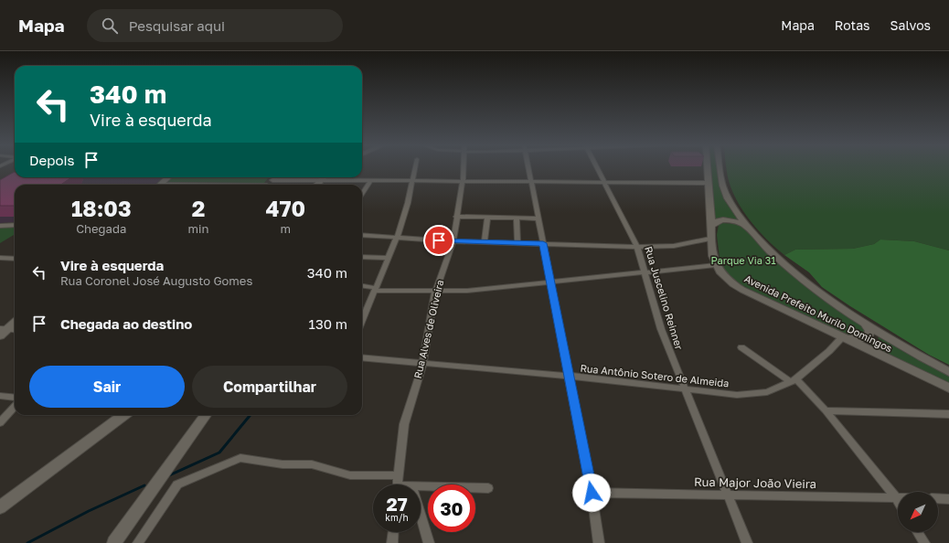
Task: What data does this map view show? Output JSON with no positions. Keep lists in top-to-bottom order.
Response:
{
  "streets": {
    "main road": ["Avenida Prefeito Murilo Domingos"],
    "street": [
      "Rua Juscelino Reinner",
      "Rua Alves de Oliveira",
      "Rua Antônio Sotero de Almeida",
      "Rua Major João Vieira"
    ]
  },
  "crossings": [
    ["Rua Juscelino Reinner", "Rua Antônio Sotero de Almeida"],
    ["Rua Juscelino Reinner", "Rua Major João Vieira"],
    ["Avenida Prefeito Murilo Domingos", "Rua Antônio Sotero de Almeida"],
    ["Rua Alves de Oliveira", "Rua Antônio Sotero de Almeida"]
  ],
  "parks": ["Parque Via 31"],
  "north": "bottom left",
  "page": {
    "header": "Mapa",
    "search": "Pesquisar aqui",
    "nav": ["Mapa", "Rotas", "Salvos"],
    "turn": ["340 m", "Vire à esquerda"],
    "then": "Depois",
    "eta": [
      "18:03",
      "Chegada",
      "2",
      "min",
      "470",
      "m"
    ],
    "list": [
      {
        "name": "Vire à esquerda",
        "note": "Rua Coronel José Augusto Gomes",
        "value": "340 m"
      },
      {
        "name": "Chegada ao destino",
        "value": "130 m"
      }
    ],
    "buttons": ["Sair", "Compartilhar"],
    "speed": "27 km/h",
    "limit": "30"
  }
}
